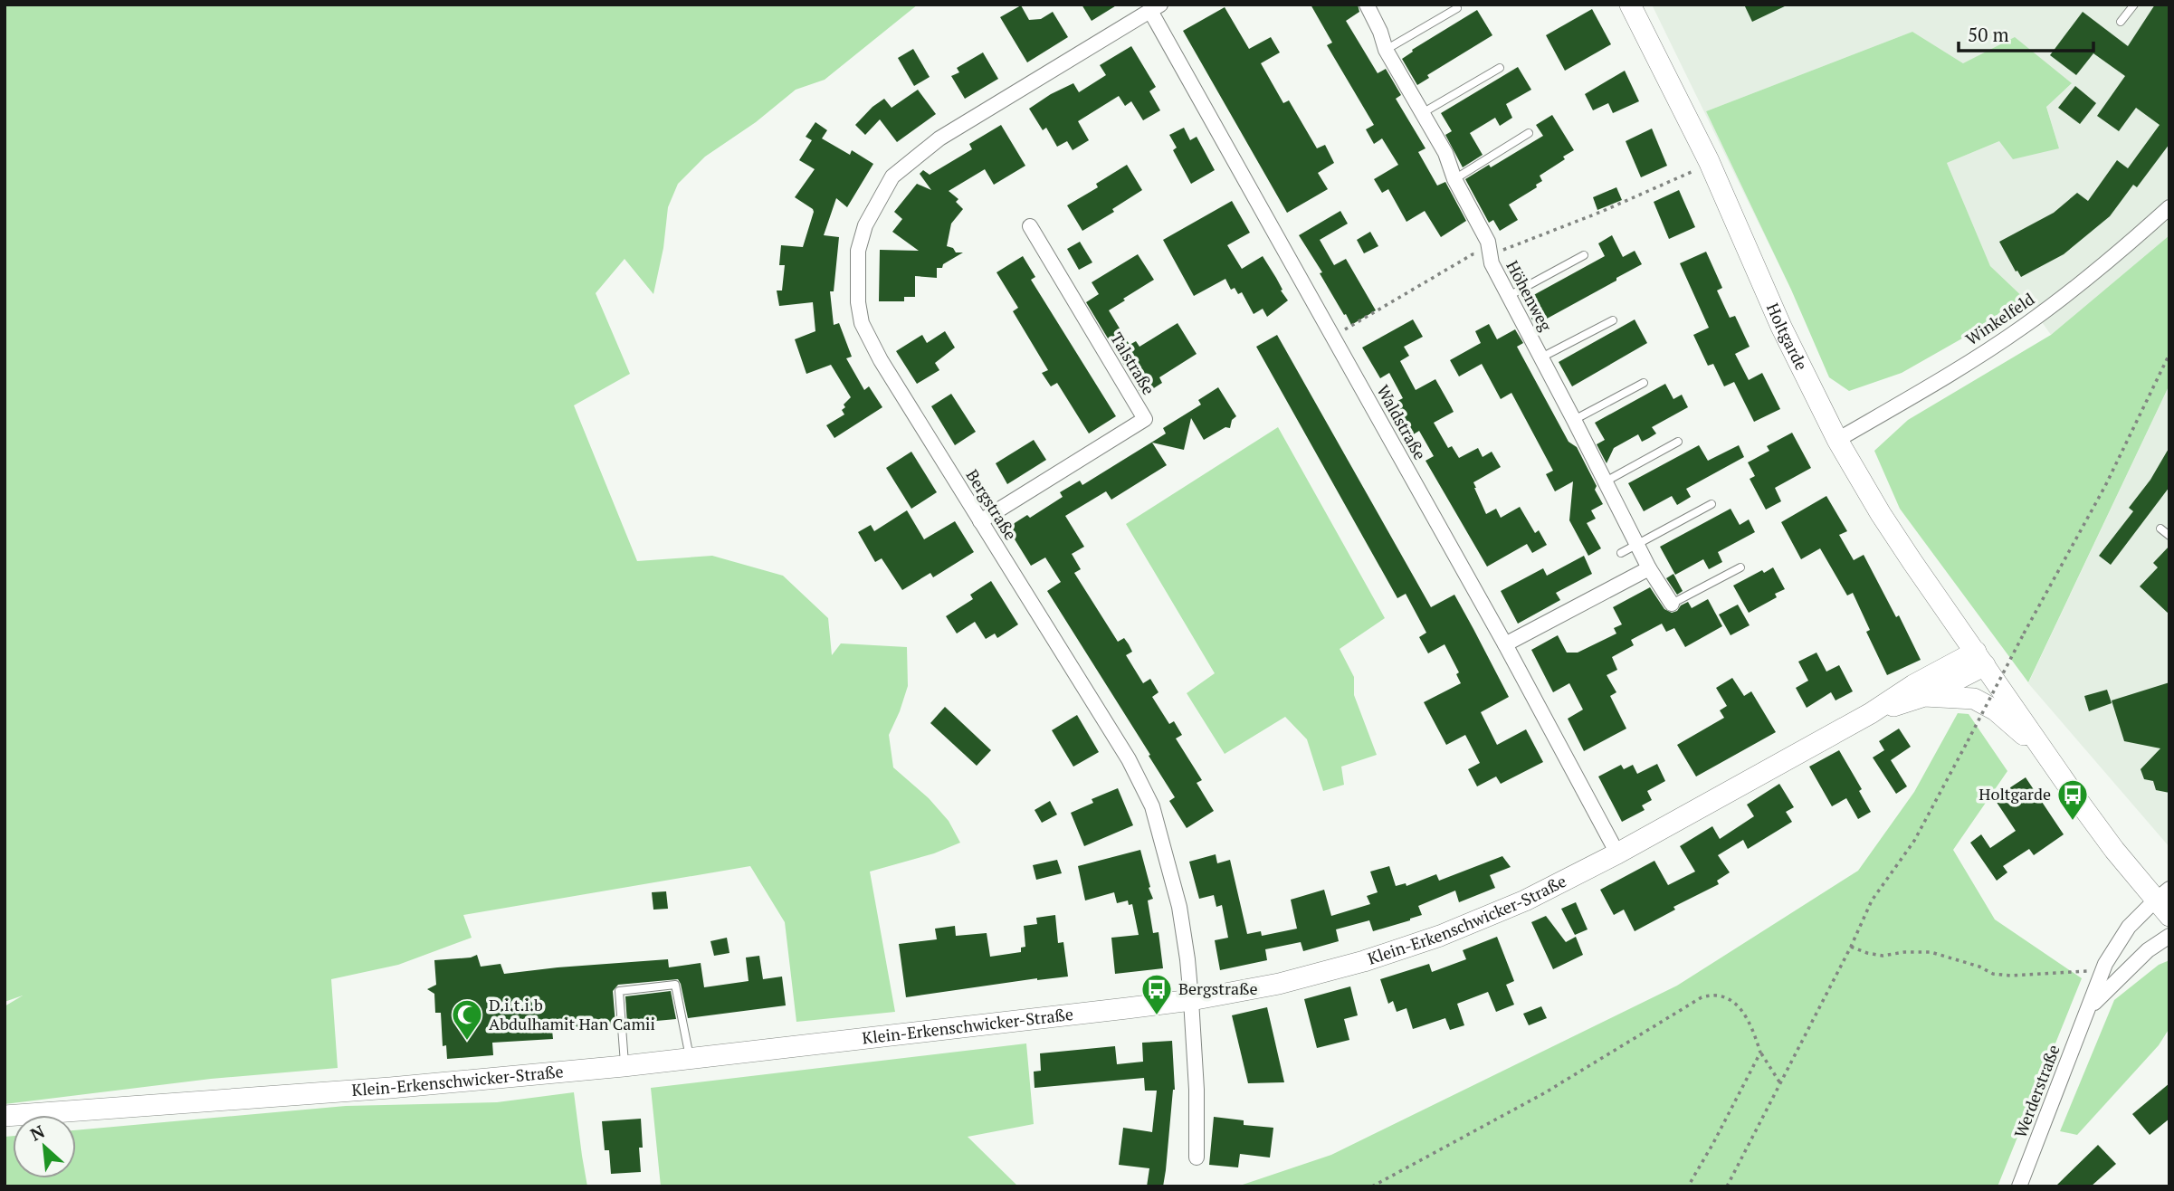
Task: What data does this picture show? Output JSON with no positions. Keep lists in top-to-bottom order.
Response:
{
  "streets": {
    "street": [
      "Höhenweg",
      "Winkelfeld",
      "Holtgarde",
      "Talstraße",
      "Waldstraße",
      "Bergstraße",
      "Klein-Erkenschwicker-Straße",
      "Werderstraße"
    ]
  },
  "crossings": [
    ["Winkelfeld", "Holtgarde"],
    ["Holtgarde", "Klein-Erkenschwicker-Straße"],
    ["Talstraße", "Bergstraße"],
    ["Waldstraße", "Bergstraße"],
    ["Waldstraße", "Klein-Erkenschwicker-Straße"],
    ["Bergstraße", "Klein-Erkenschwicker-Straße"]
  ],
  "places": {
    "bus stop": ["Holtgarde", "Bergstraße"],
    "mosque": ["D.i.t.i.b Abdulhamit Han Camii"]
  },
  "scale_bar": "50 m",
  "north": "top left"
}
